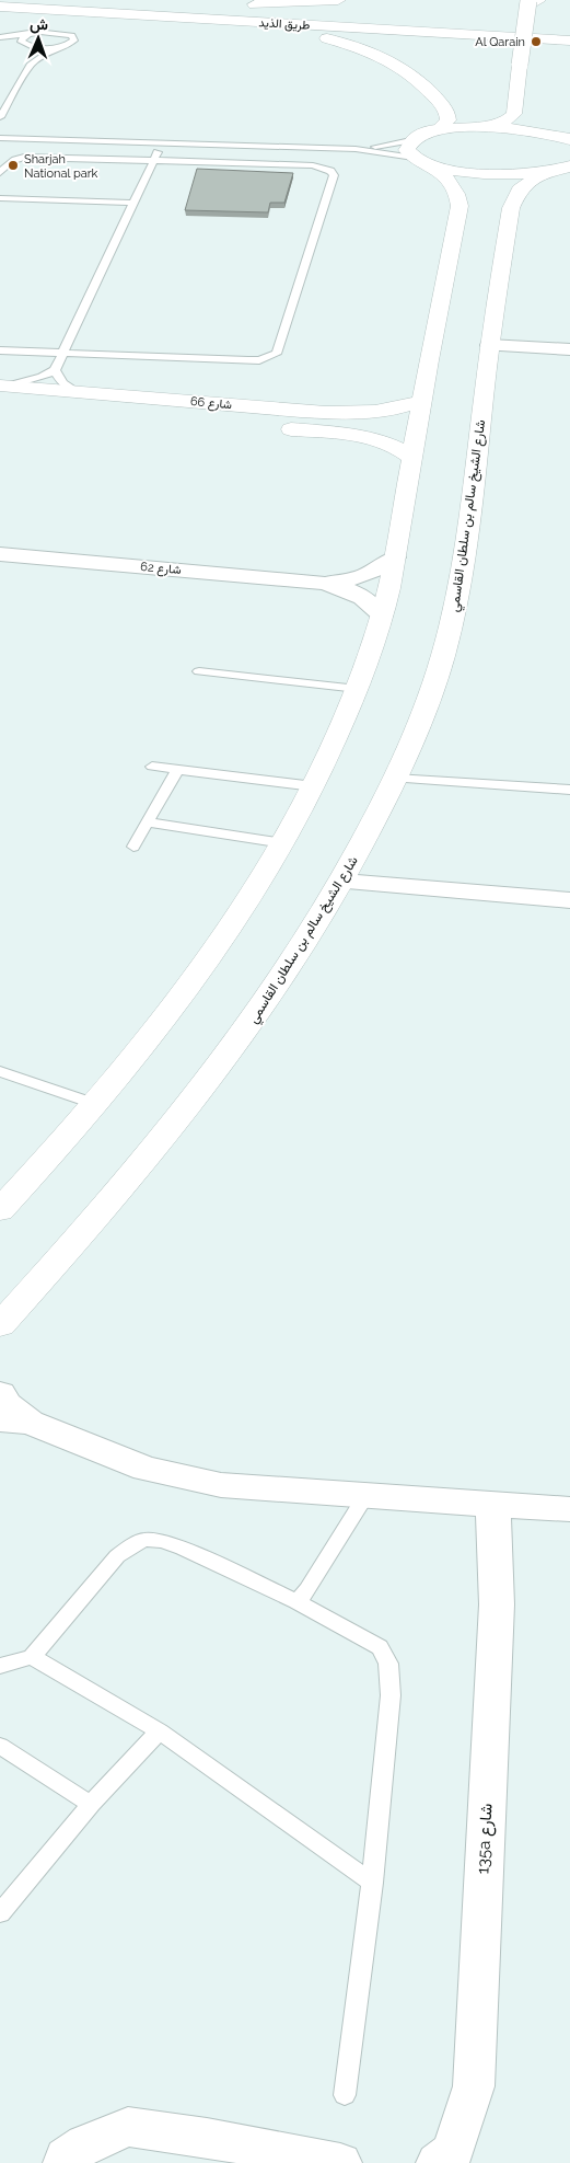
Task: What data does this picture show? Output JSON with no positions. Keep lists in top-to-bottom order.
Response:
{
  "streets": {
    "main road": ["طريق الذيد", "شارع 66", "شارع الشيخ سالم بن سلطان القاسمي"],
    "street": ["شارع 62", "135a شارع"]
  },
  "places": ["Al Qarain", "Sharjah National park"],
  "north": "top"
}
